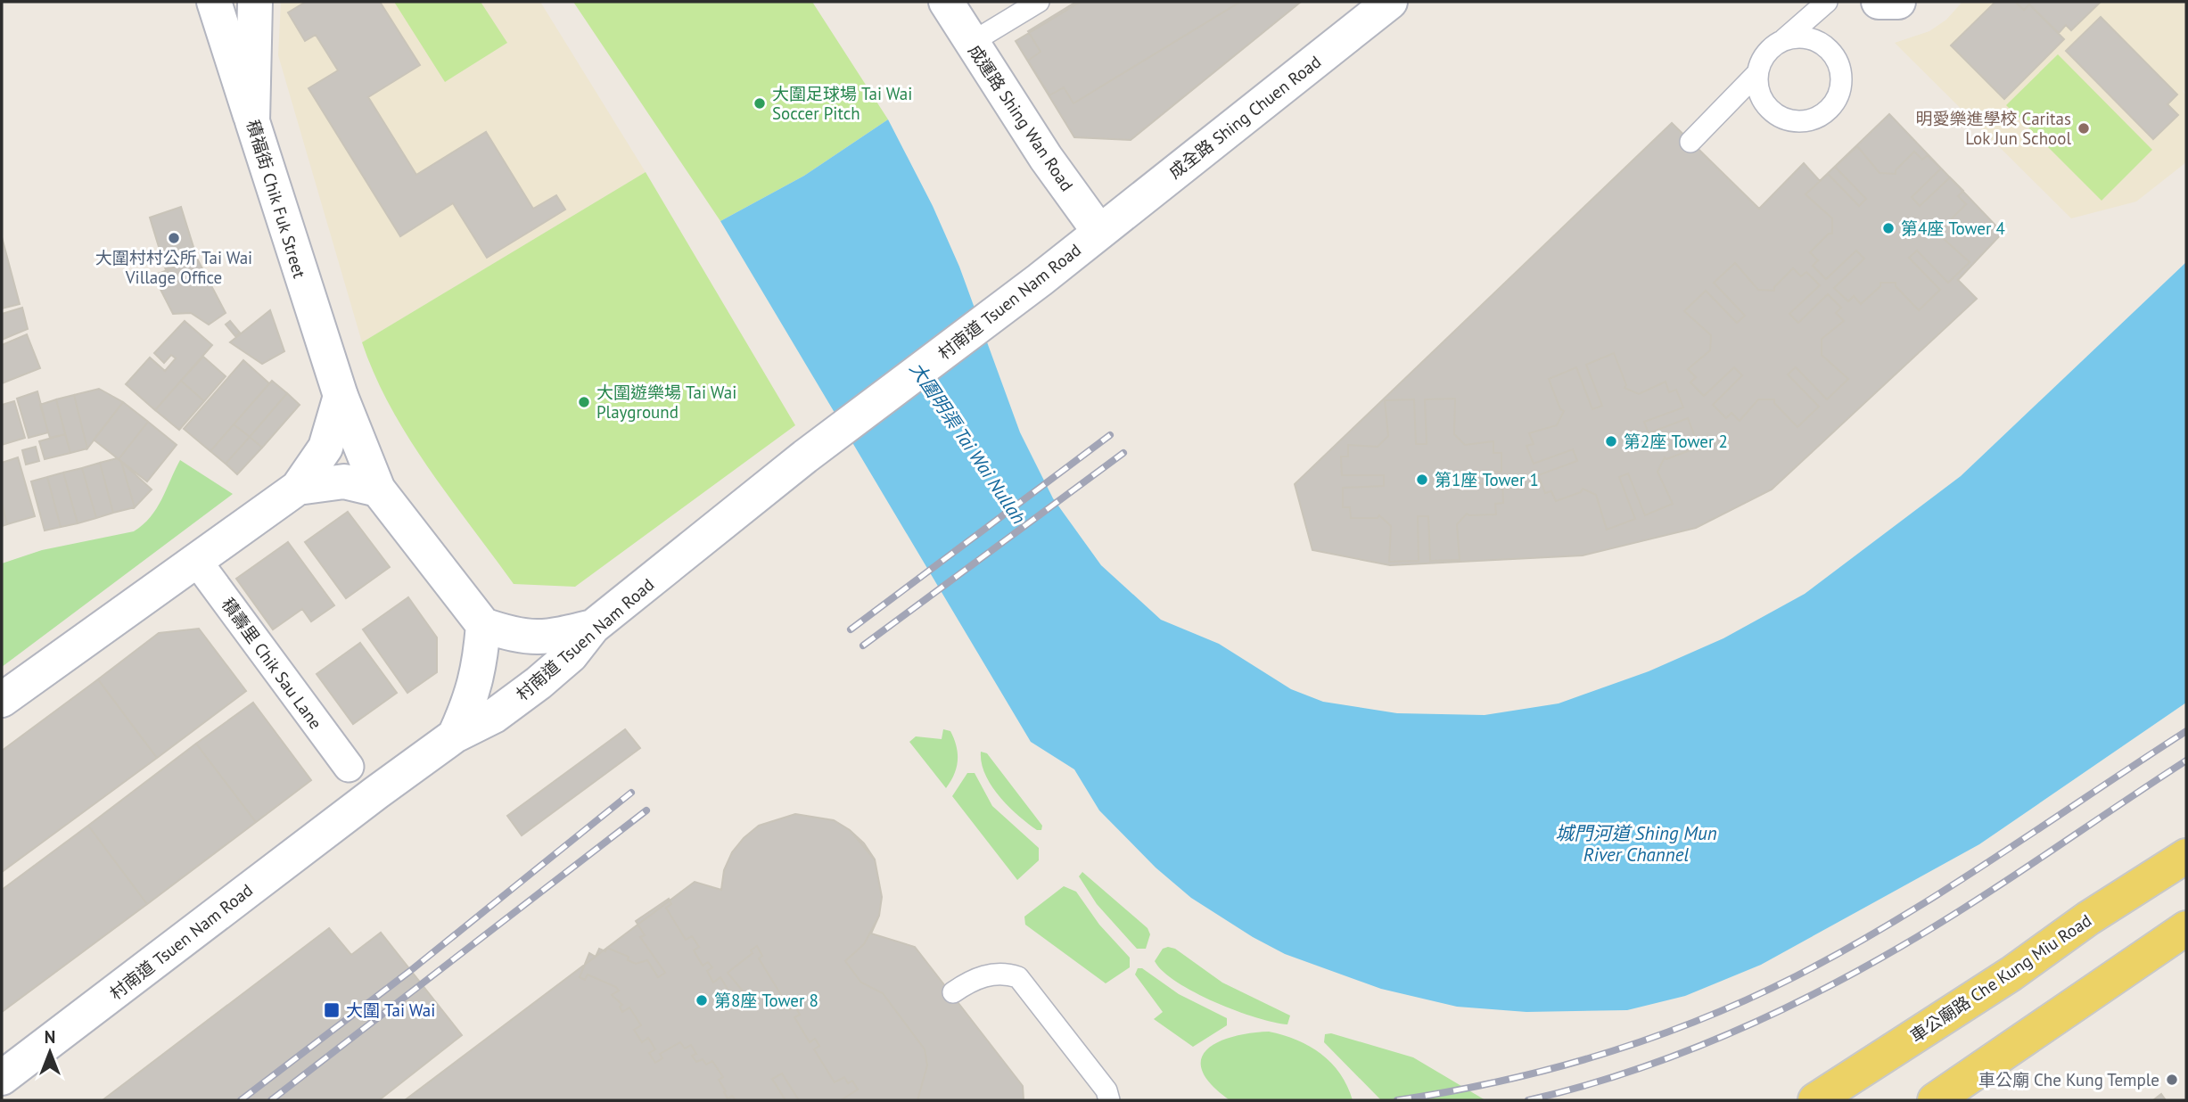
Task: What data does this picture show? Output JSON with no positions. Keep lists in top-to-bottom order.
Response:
{
  "streets": {
    "main road": ["車公廟路 Che Kung Miu Road"],
    "street": [
      "成全路 Shing Chuen Road",
      "成運路 Shing Wan Road",
      "積福街 Chik Fuk Street",
      "村南道 Tsuen Nam Road",
      "積壽里 Chik Sau Lane"
    ]
  },
  "crossings": [
    ["成全路 Shing Chuen Road", "成運路 Shing Wan Road"],
    ["成全路 Shing Chuen Road", "村南道 Tsuen Nam Road"],
    ["成運路 Shing Wan Road", "村南道 Tsuen Nam Road"]
  ],
  "water": ["大圍明渠 Tai Wai Nullah", "城門河道 Shing Mun River Channel"],
  "places": {
    "other": [
      "大圍足球場 Tai Wai Soccer Pitch",
      "明愛樂進學校 Caritas Lok Jun School",
      "第4座 Tower 4",
      "大圍村村公所 Tai Wai Village Office",
      "大圍遊樂場 Tai Wai Playground",
      "第2座 Tower 2",
      "第1座 Tower 1",
      "第8座 Tower 8",
      "車公廟 Che Kung Temple"
    ],
    "transit": ["大圍 Tai Wai"]
  },
  "north": "top"
}
